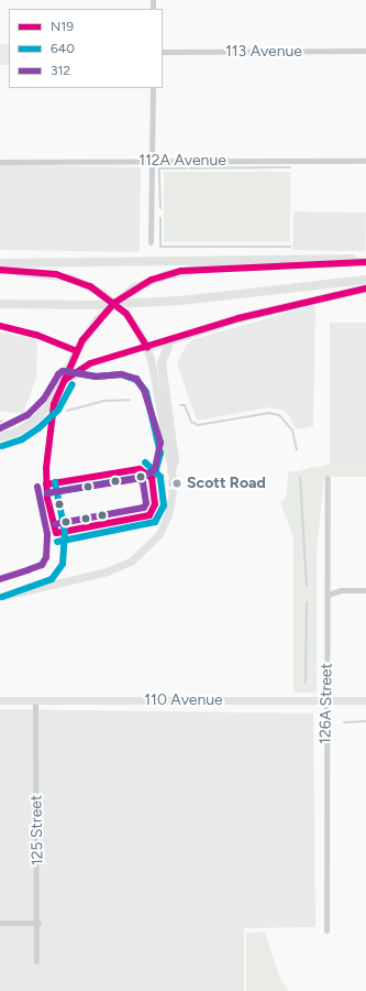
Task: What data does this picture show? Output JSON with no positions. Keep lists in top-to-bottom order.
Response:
{
  "streets": {
    "main road": ["110 Avenue"],
    "street": [
      "113 Avenue",
      "112A Avenue",
      "126A Street",
      "125 Street"
    ]
  },
  "crossings": [
    ["110 Avenue", "126A Street"],
    ["110 Avenue", "125 Street"]
  ],
  "places": ["Scott Road"],
  "lines": ["transit line N19", "transit line 640", "transit line 312"],
  "legend": ["N19", "640", "312"]
}
